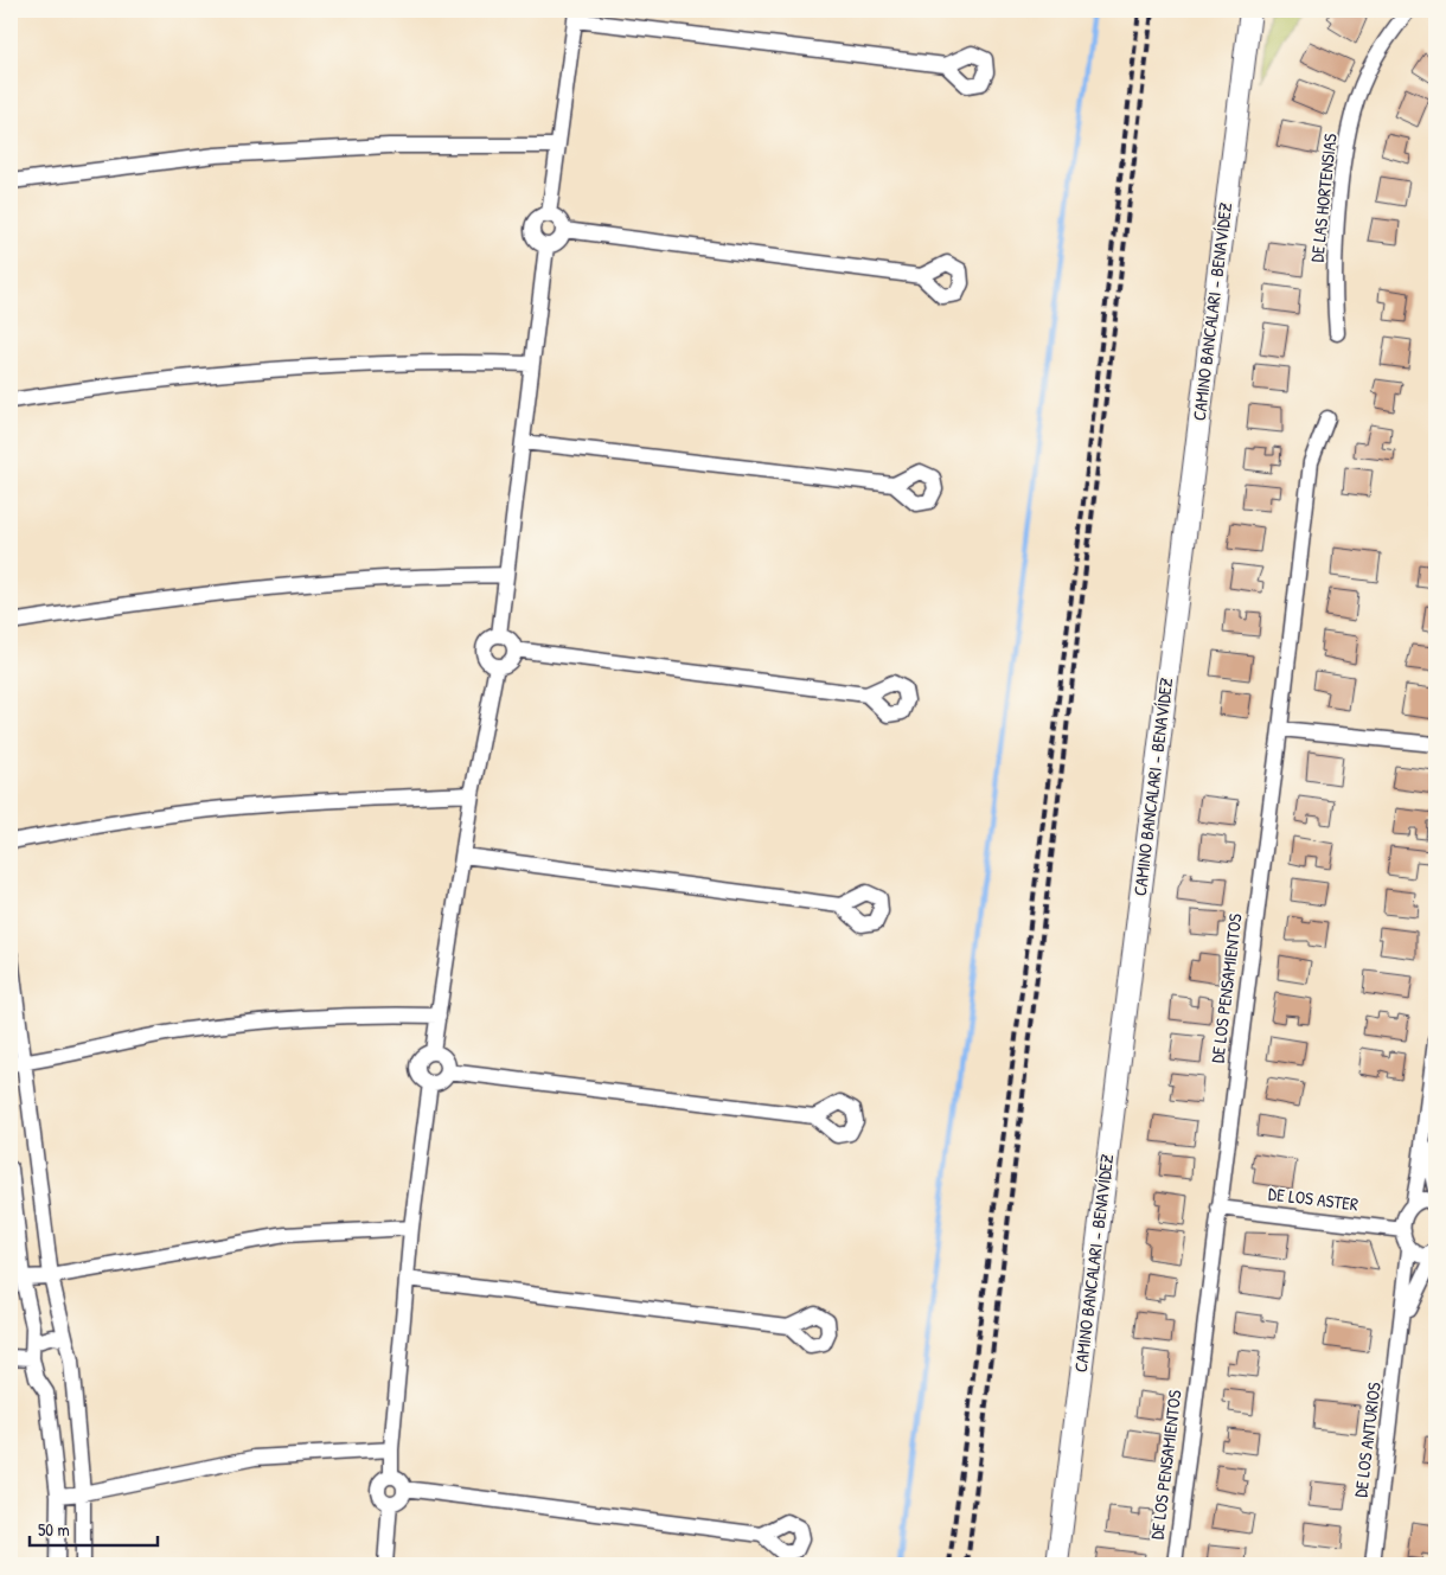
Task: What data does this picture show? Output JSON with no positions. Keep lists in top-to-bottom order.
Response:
{
  "streets": {
    "main road": ["CAMINO BANCALARI - BENAVÍDEZ"],
    "street": [
      "DE LAS HORTENSIAS",
      "DE LOS PENSAMIENTOS",
      "DE LOS ASTER",
      "DE LOS ANTURIOS"
    ]
  },
  "crossings": [
    ["DE LOS PENSAMIENTOS", "DE LOS ASTER"]
  ],
  "scale_bar": "50 m"
}
